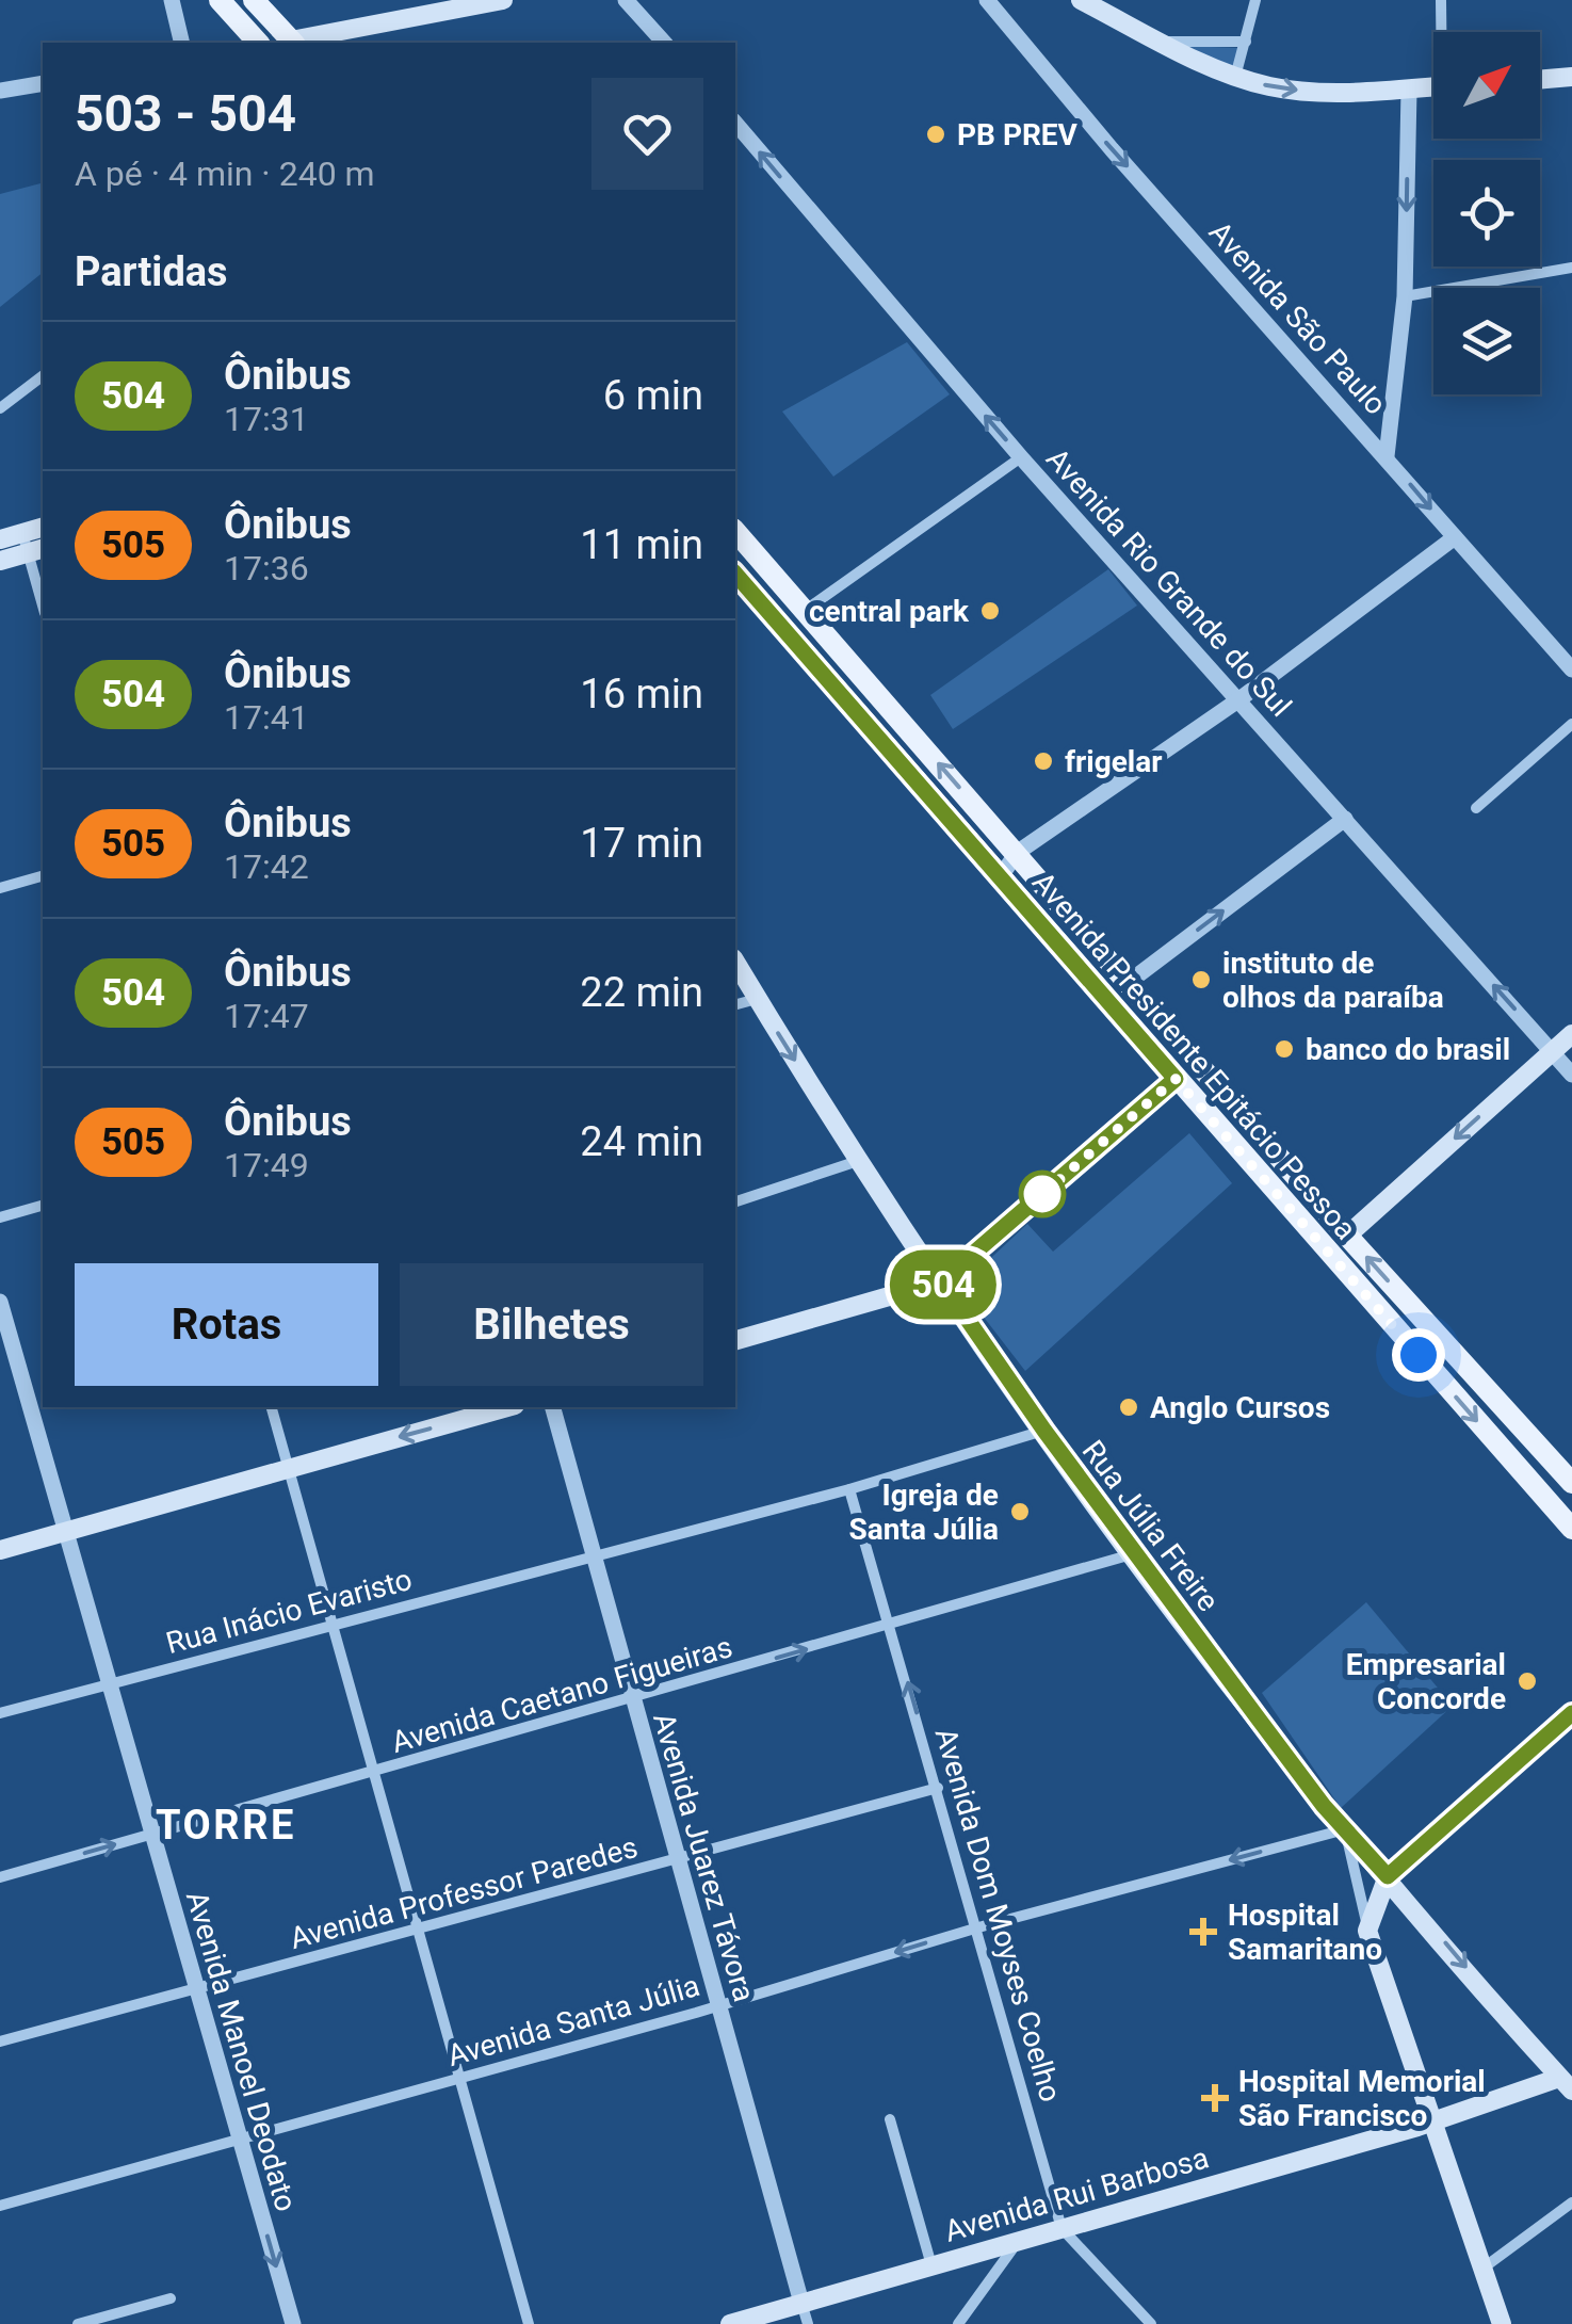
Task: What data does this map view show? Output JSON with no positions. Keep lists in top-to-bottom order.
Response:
{
  "streets": {
    "main road": ["Avenida Presidente Epitácio Pessoa", "Rua Júlia Freire", "Avenida Rui Barbosa"],
    "street": [
      "Avenida São Paulo",
      "Avenida Rio Grande do Sul",
      "Rua Inácio Evaristo",
      "Avenida Caetano Figueiras",
      "Avenida Juarez Távora",
      "Avenida Professor Paredes",
      "Avenida Dom Moyses Coelho",
      "Avenida Santa Júlia",
      "Avenida Manoel Deodato"
    ]
  },
  "crossings": [
    ["Rua Júlia Freire", "Rua Inácio Evaristo"],
    ["Rua Júlia Freire", "Avenida Caetano Figueiras"],
    ["Rua Júlia Freire", "Avenida Santa Júlia"],
    ["Rua Júlia Freire", "Avenida Rui Barbosa"],
    ["Rua Inácio Evaristo", "Avenida Juarez Távora"],
    ["Rua Inácio Evaristo", "Avenida Dom Moyses Coelho"],
    ["Rua Inácio Evaristo", "Avenida Manoel Deodato"],
    ["Avenida Caetano Figueiras", "Avenida Juarez Távora"],
    ["Avenida Caetano Figueiras", "Avenida Dom Moyses Coelho"],
    ["Avenida Caetano Figueiras", "Avenida Manoel Deodato"],
    ["Avenida Juarez Távora", "Avenida Professor Paredes"],
    ["Avenida Juarez Távora", "Avenida Santa Júlia"],
    ["Avenida Juarez Távora", "Avenida Rui Barbosa"],
    ["Avenida Professor Paredes", "Avenida Dom Moyses Coelho"],
    ["Avenida Professor Paredes", "Avenida Manoel Deodato"],
    ["Avenida Dom Moyses Coelho", "Avenida Santa Júlia"],
    ["Avenida Dom Moyses Coelho", "Avenida Rui Barbosa"],
    ["Avenida Santa Júlia", "Avenida Manoel Deodato"]
  ],
  "one_way": [
    "Avenida São Paulo",
    "Avenida Rio Grande do Sul",
    "Avenida Caetano Figueiras",
    "Avenida Santa Júlia"
  ],
  "districts": ["TORRE"],
  "places": {
    "other": [
      "PB PREV",
      "central park",
      "frigelar",
      "instituto de olhos da paraíba",
      "banco do brasil",
      "Anglo Cursos",
      "Igreja de Santa Júlia",
      "Empresarial Concorde"
    ],
    "health": ["Hospital Samaritano", "Hospital Memorial São Francisco"]
  },
  "lines": ["bus line 504"],
  "north": "top right",
  "page": {
    "on_map": "504",
    "heading": [
      ["503 - 504", "A pé · 4 min · 240 m"],
      "Partidas"
    ],
    "list": [
      {
        "mark": "504",
        "name": "Ônibus",
        "note": "17:31",
        "value": "6 min"
      },
      {
        "mark": "505",
        "name": "Ônibus",
        "note": "17:36",
        "value": "11 min"
      },
      {
        "mark": "504",
        "name": "Ônibus",
        "note": "17:41",
        "value": "16 min"
      },
      {
        "mark": "505",
        "name": "Ônibus",
        "note": "17:42",
        "value": "17 min"
      },
      {
        "mark": "504",
        "name": "Ônibus",
        "note": "17:47",
        "value": "22 min"
      },
      {
        "mark": "505",
        "name": "Ônibus",
        "note": "17:49",
        "value": "24 min"
      }
    ],
    "buttons": ["Rotas", "Bilhetes"]
  }
}
